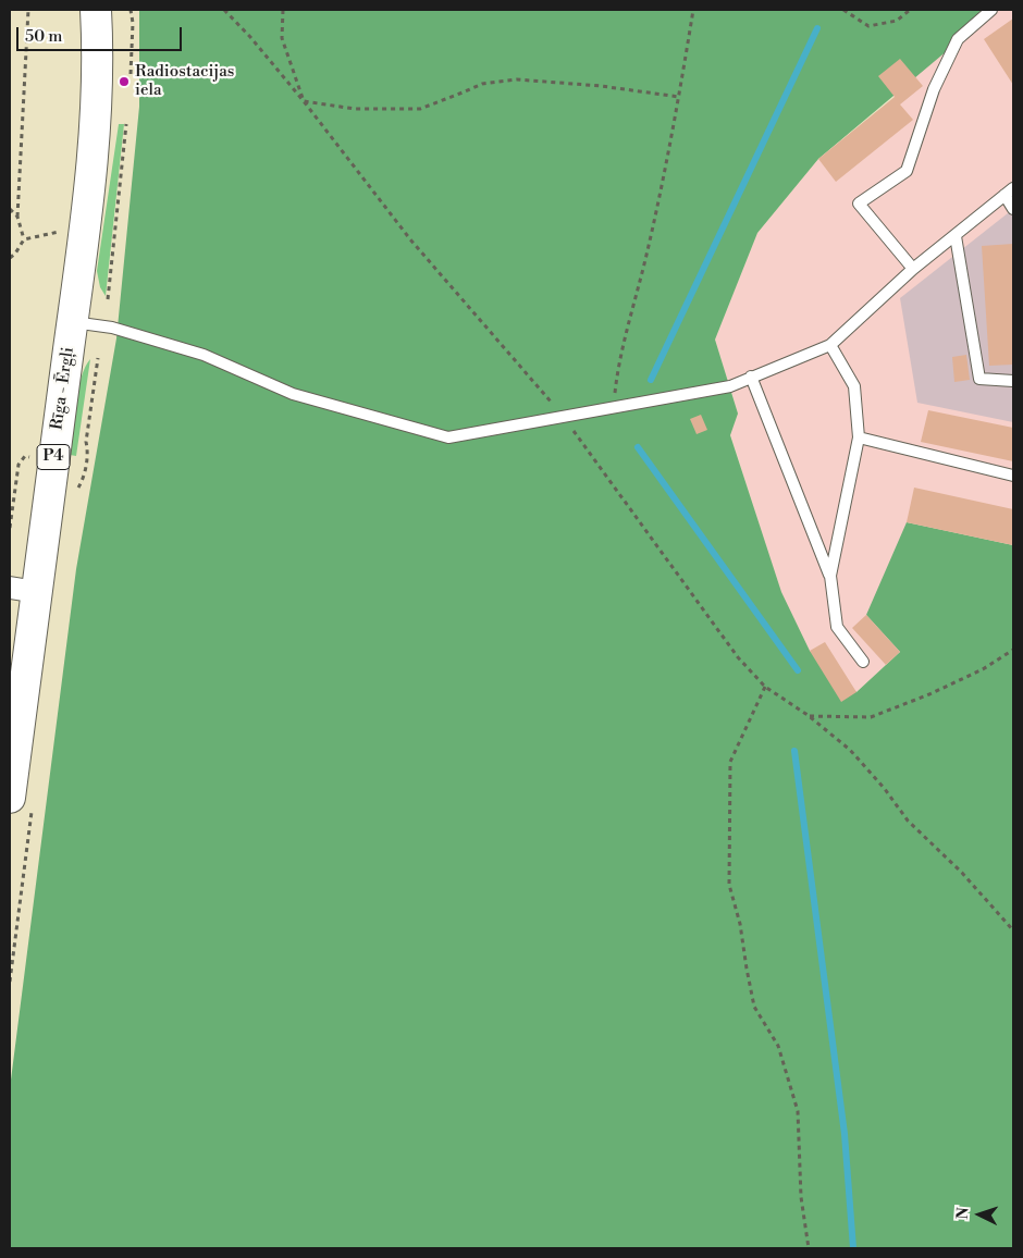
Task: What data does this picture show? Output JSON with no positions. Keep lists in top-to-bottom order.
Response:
{
  "streets": {
    "main road": ["Rīga - Ērgļi", "P4"]
  },
  "places": ["Radiostacijas iela"],
  "scale_bar": "50 m",
  "north": "left"
}
